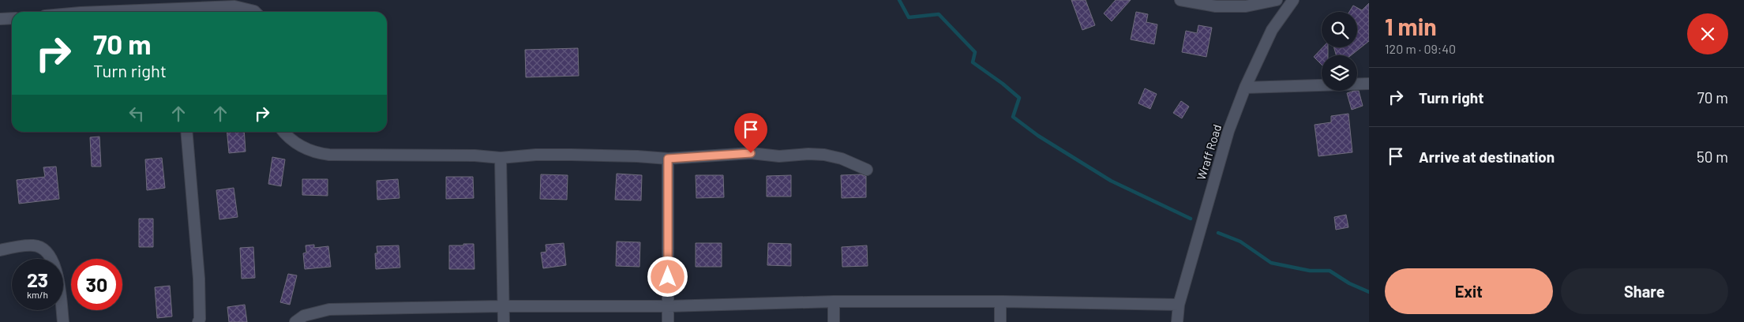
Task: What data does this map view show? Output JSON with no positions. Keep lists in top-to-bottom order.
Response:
{
  "streets": {
    "street": ["Wraff Road"]
  },
  "page": {
    "heading": ["1 min", "120 m · 09:40"],
    "turn": ["70 m", "Turn right"],
    "list": [
      {
        "name": "Turn right",
        "value": "70 m"
      },
      {
        "name": "Arrive at destination",
        "value": "50 m"
      }
    ],
    "speed": "23 km/h",
    "limit": "30",
    "buttons": ["Exit", "Share"]
  }
}
